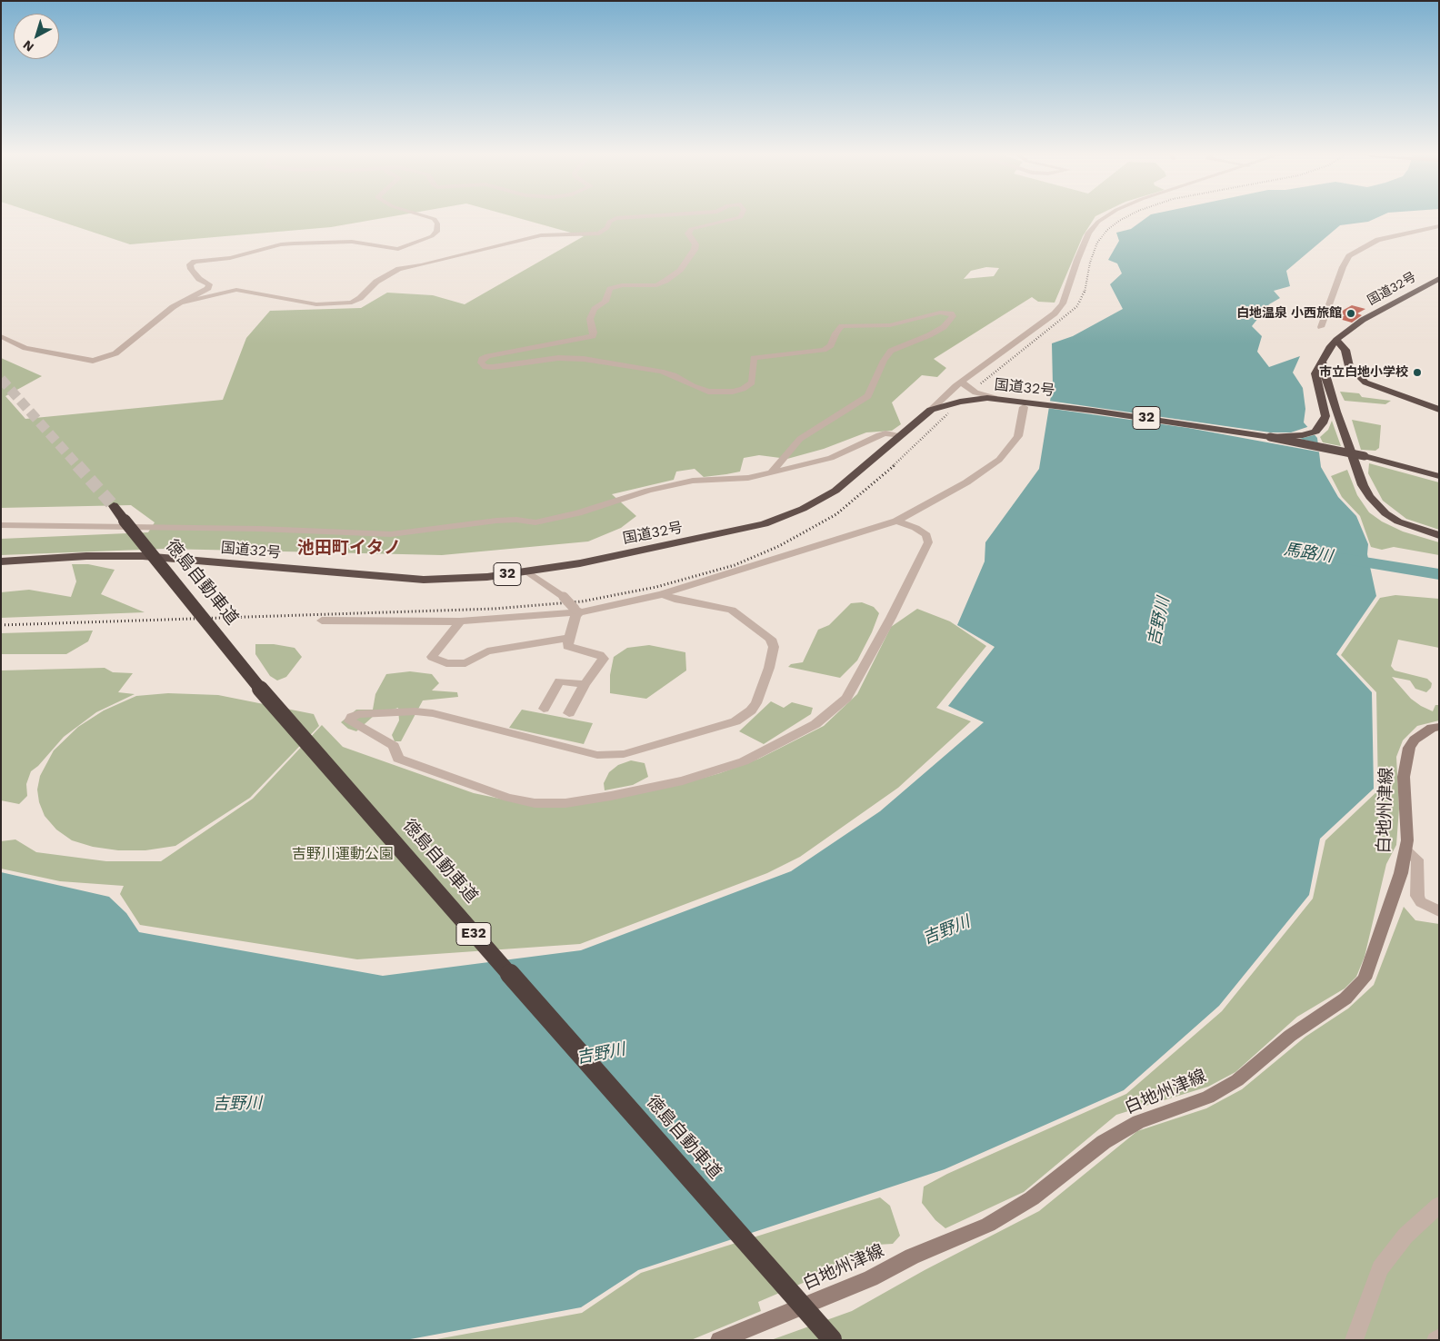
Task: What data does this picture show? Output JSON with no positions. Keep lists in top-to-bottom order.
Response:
{
  "streets": {
    "highway": [
      "国道32号",
      "32",
      "徳島自動車道",
      "E32"
    ],
    "main road": ["白地州津線"]
  },
  "districts": ["池田町イタノ"],
  "water": ["馬路川", "吉野川"],
  "parks": ["吉野川運動公園"],
  "places": ["白地温泉 小西旅館", "市立白地小学校"],
  "north": "bottom left"
}
